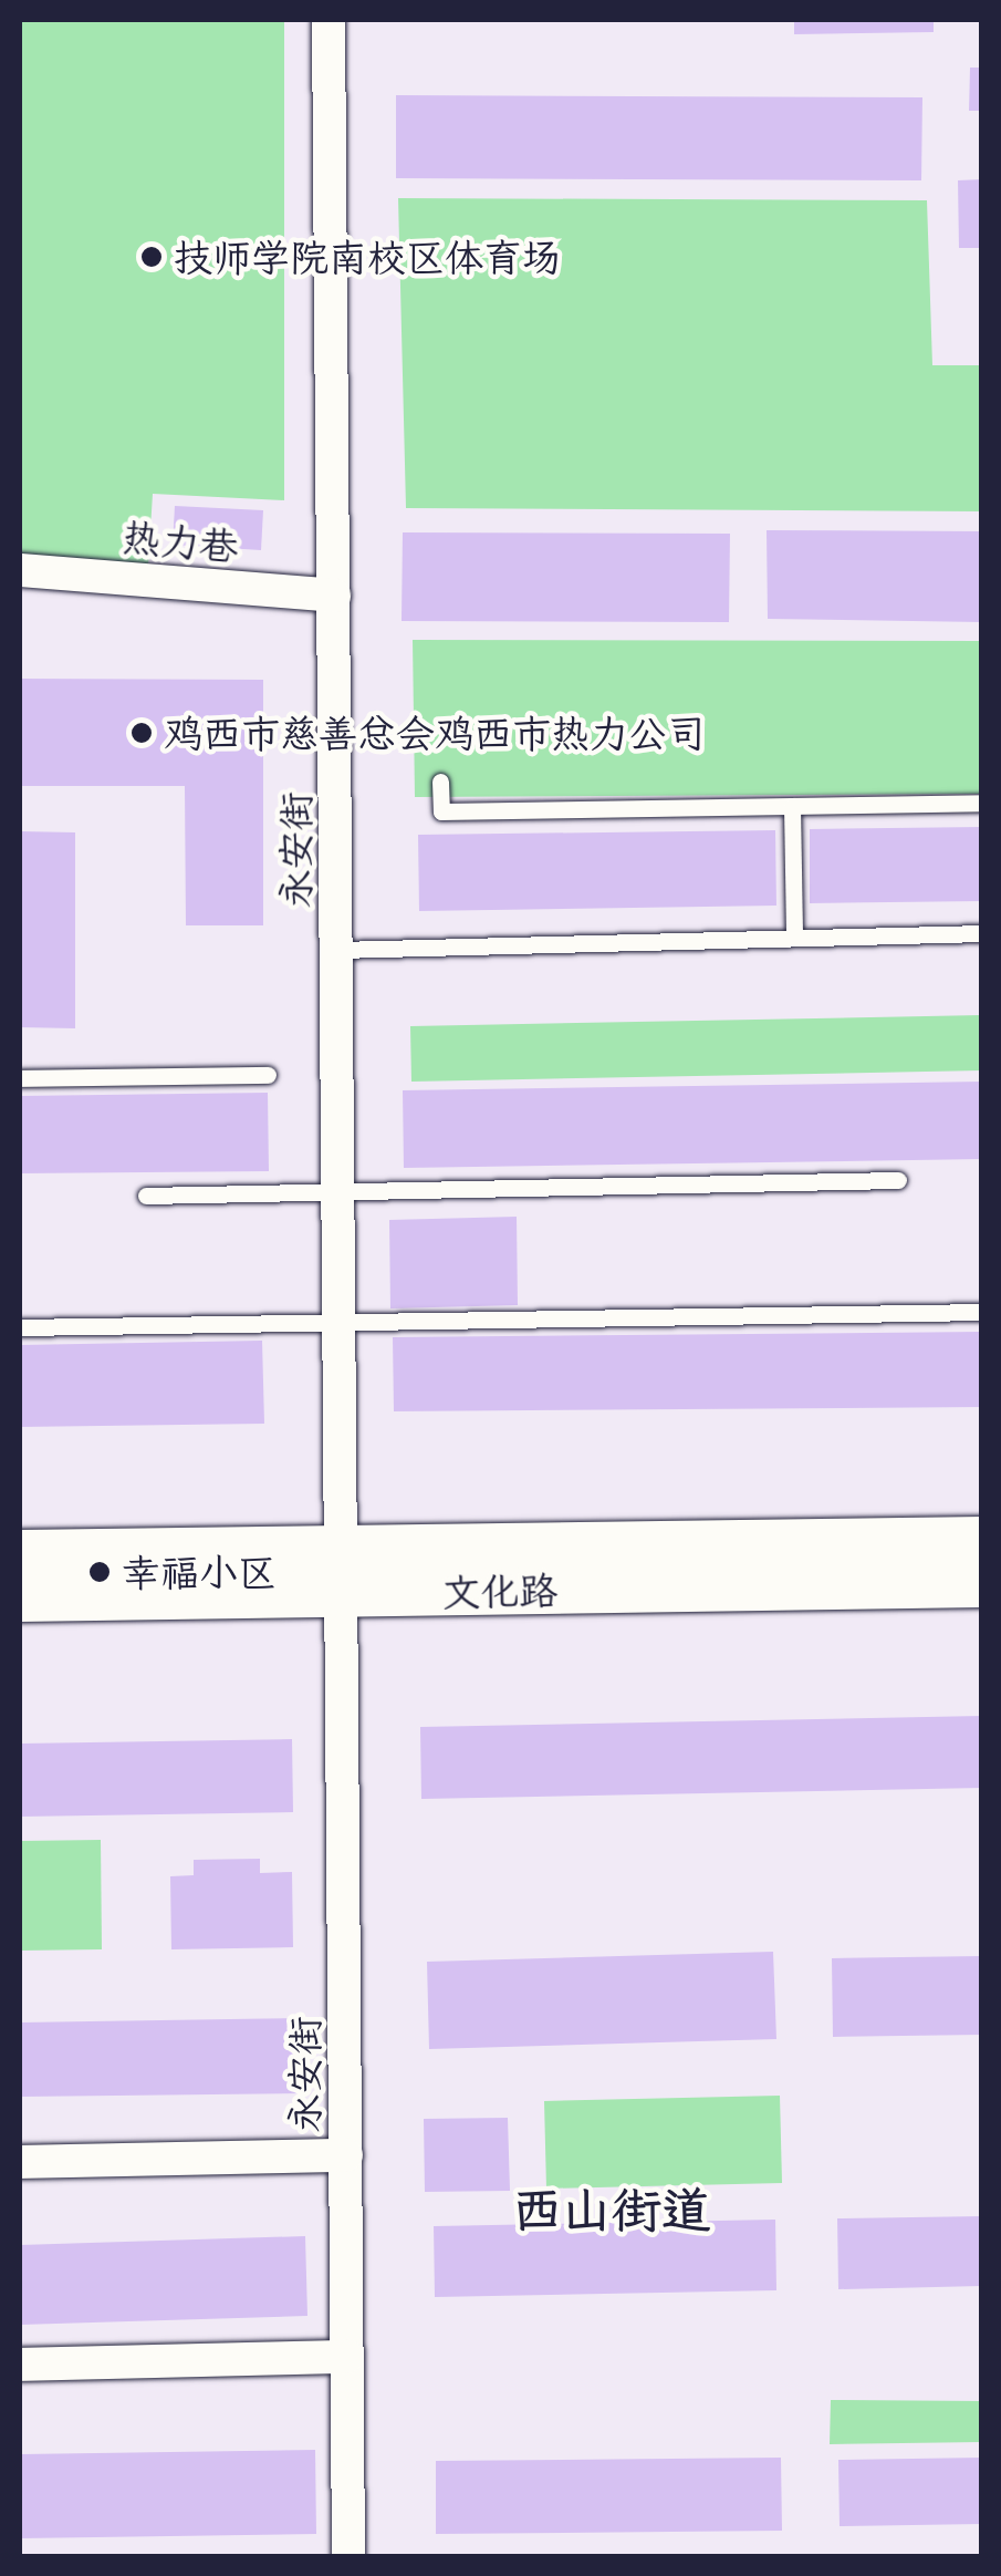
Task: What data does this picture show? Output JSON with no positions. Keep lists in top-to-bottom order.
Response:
{
  "streets": {
    "main road": ["文化路"],
    "street": ["热力巷", "永安街"]
  },
  "crossings": [
    ["热力巷", "永安街"],
    ["永安街", "文化路"]
  ],
  "districts": ["西山街道"],
  "places": ["技师学院南校区体育场", "鸡西市慈善总会鸡西市热力公司", "幸福小区"]
}
